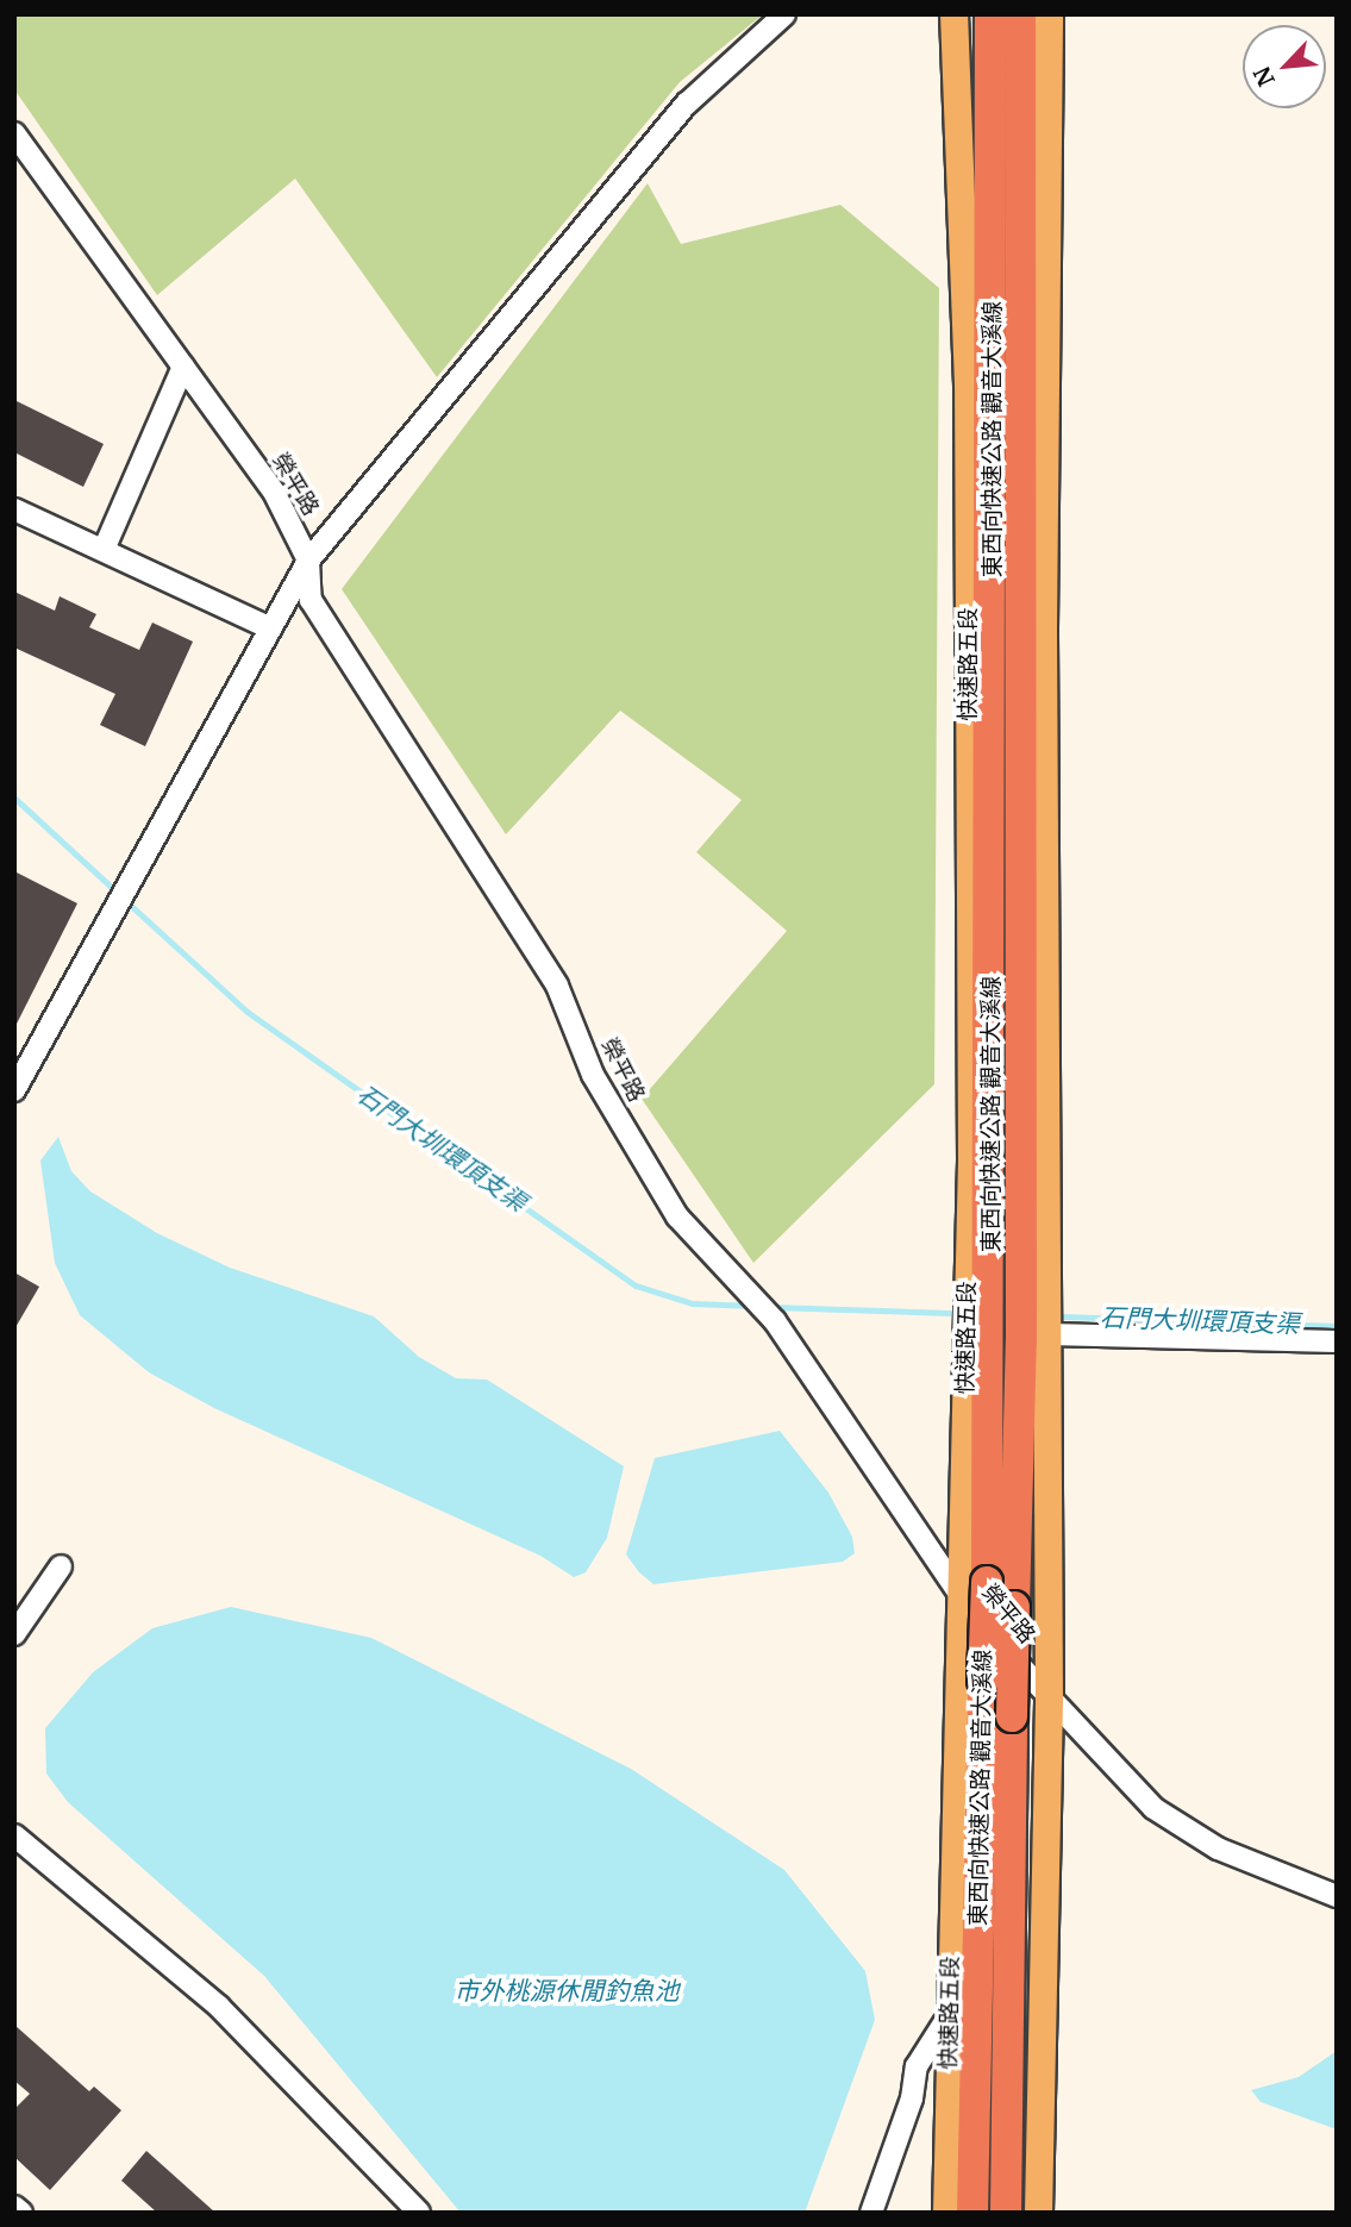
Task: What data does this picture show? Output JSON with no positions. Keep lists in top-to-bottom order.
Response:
{
  "streets": {
    "highway": ["東西向快速公路 觀音大溪線"],
    "main road": ["快速路五段"],
    "street": ["榮平路"]
  },
  "crossings": [
    ["東西向快速公路 觀音大溪線", "榮平路"],
    ["東西向快速公路 觀音大溪線", "快速路五段"],
    ["榮平路", "快速路五段"]
  ],
  "water": ["石門大圳環頂支渠", "市外桃源休閒釣魚池"],
  "north": "bottom left"
}
